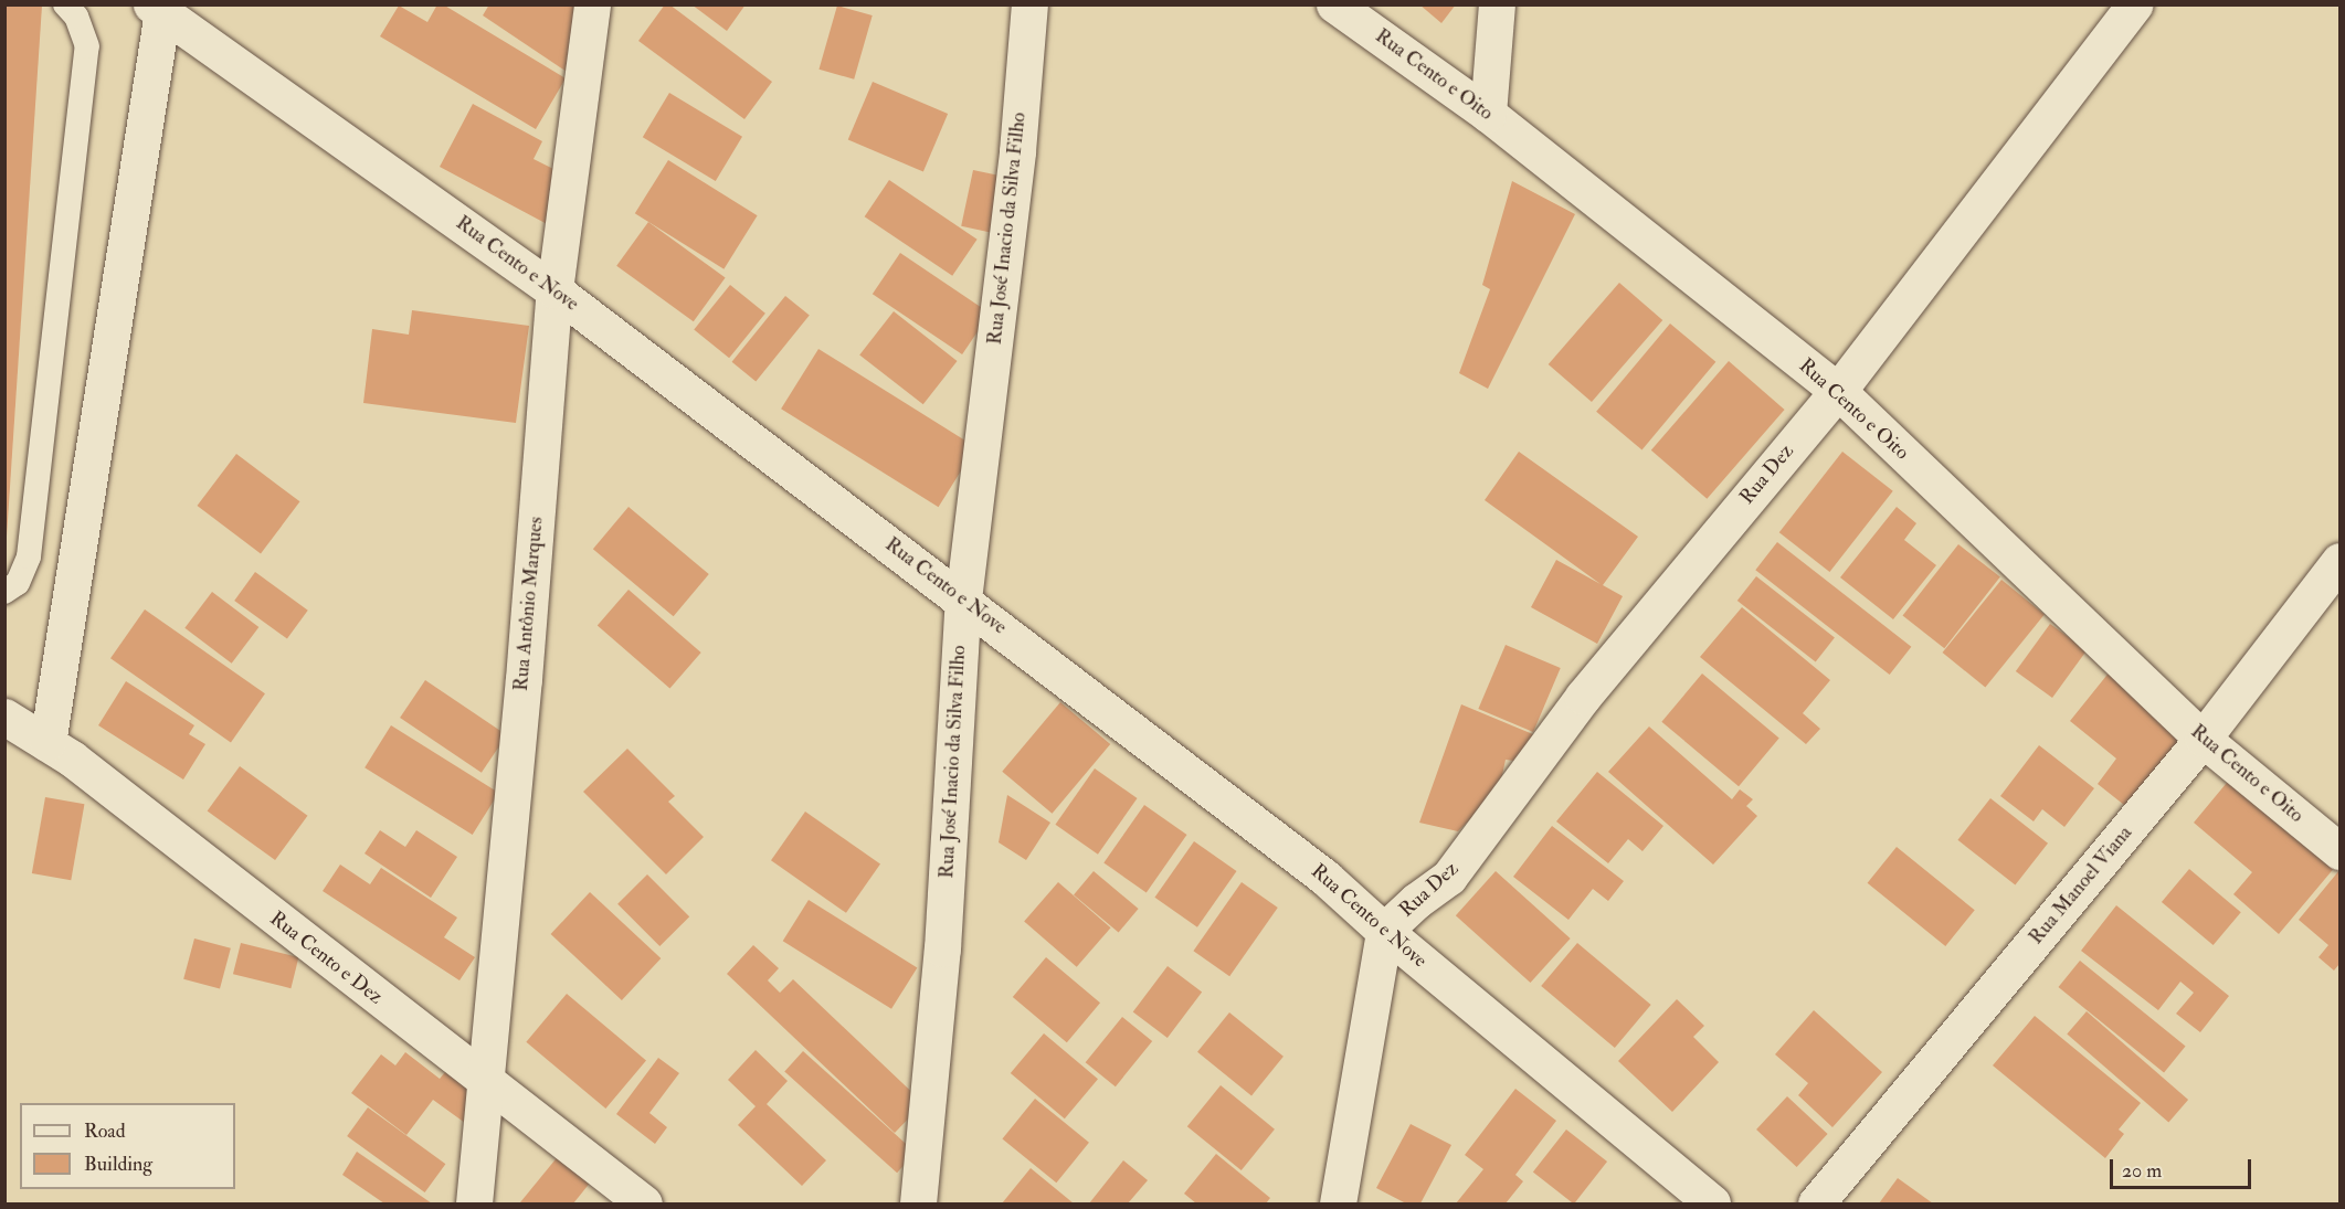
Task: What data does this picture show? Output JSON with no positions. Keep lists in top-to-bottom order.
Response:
{
  "streets": {
    "street": [
      "Rua Cento e Oito",
      "Rua José Inacio da Silva Filho",
      "Rua Cento e Nove",
      "Rua Dez",
      "Rua Antônio Marques",
      "Rua Manoel Viana",
      "Rua Cento e Dez"
    ]
  },
  "crossings": [
    ["Rua Cento e Oito", "Rua Dez"],
    ["Rua Cento e Oito", "Rua Manoel Viana"],
    ["Rua José Inacio da Silva Filho", "Rua Cento e Nove"],
    ["Rua Cento e Nove", "Rua Dez"],
    ["Rua Cento e Nove", "Rua Antônio Marques"],
    ["Rua Antônio Marques", "Rua Cento e Dez"]
  ],
  "legend": ["Road", "Building"],
  "scale_bar": "20 m"
}
